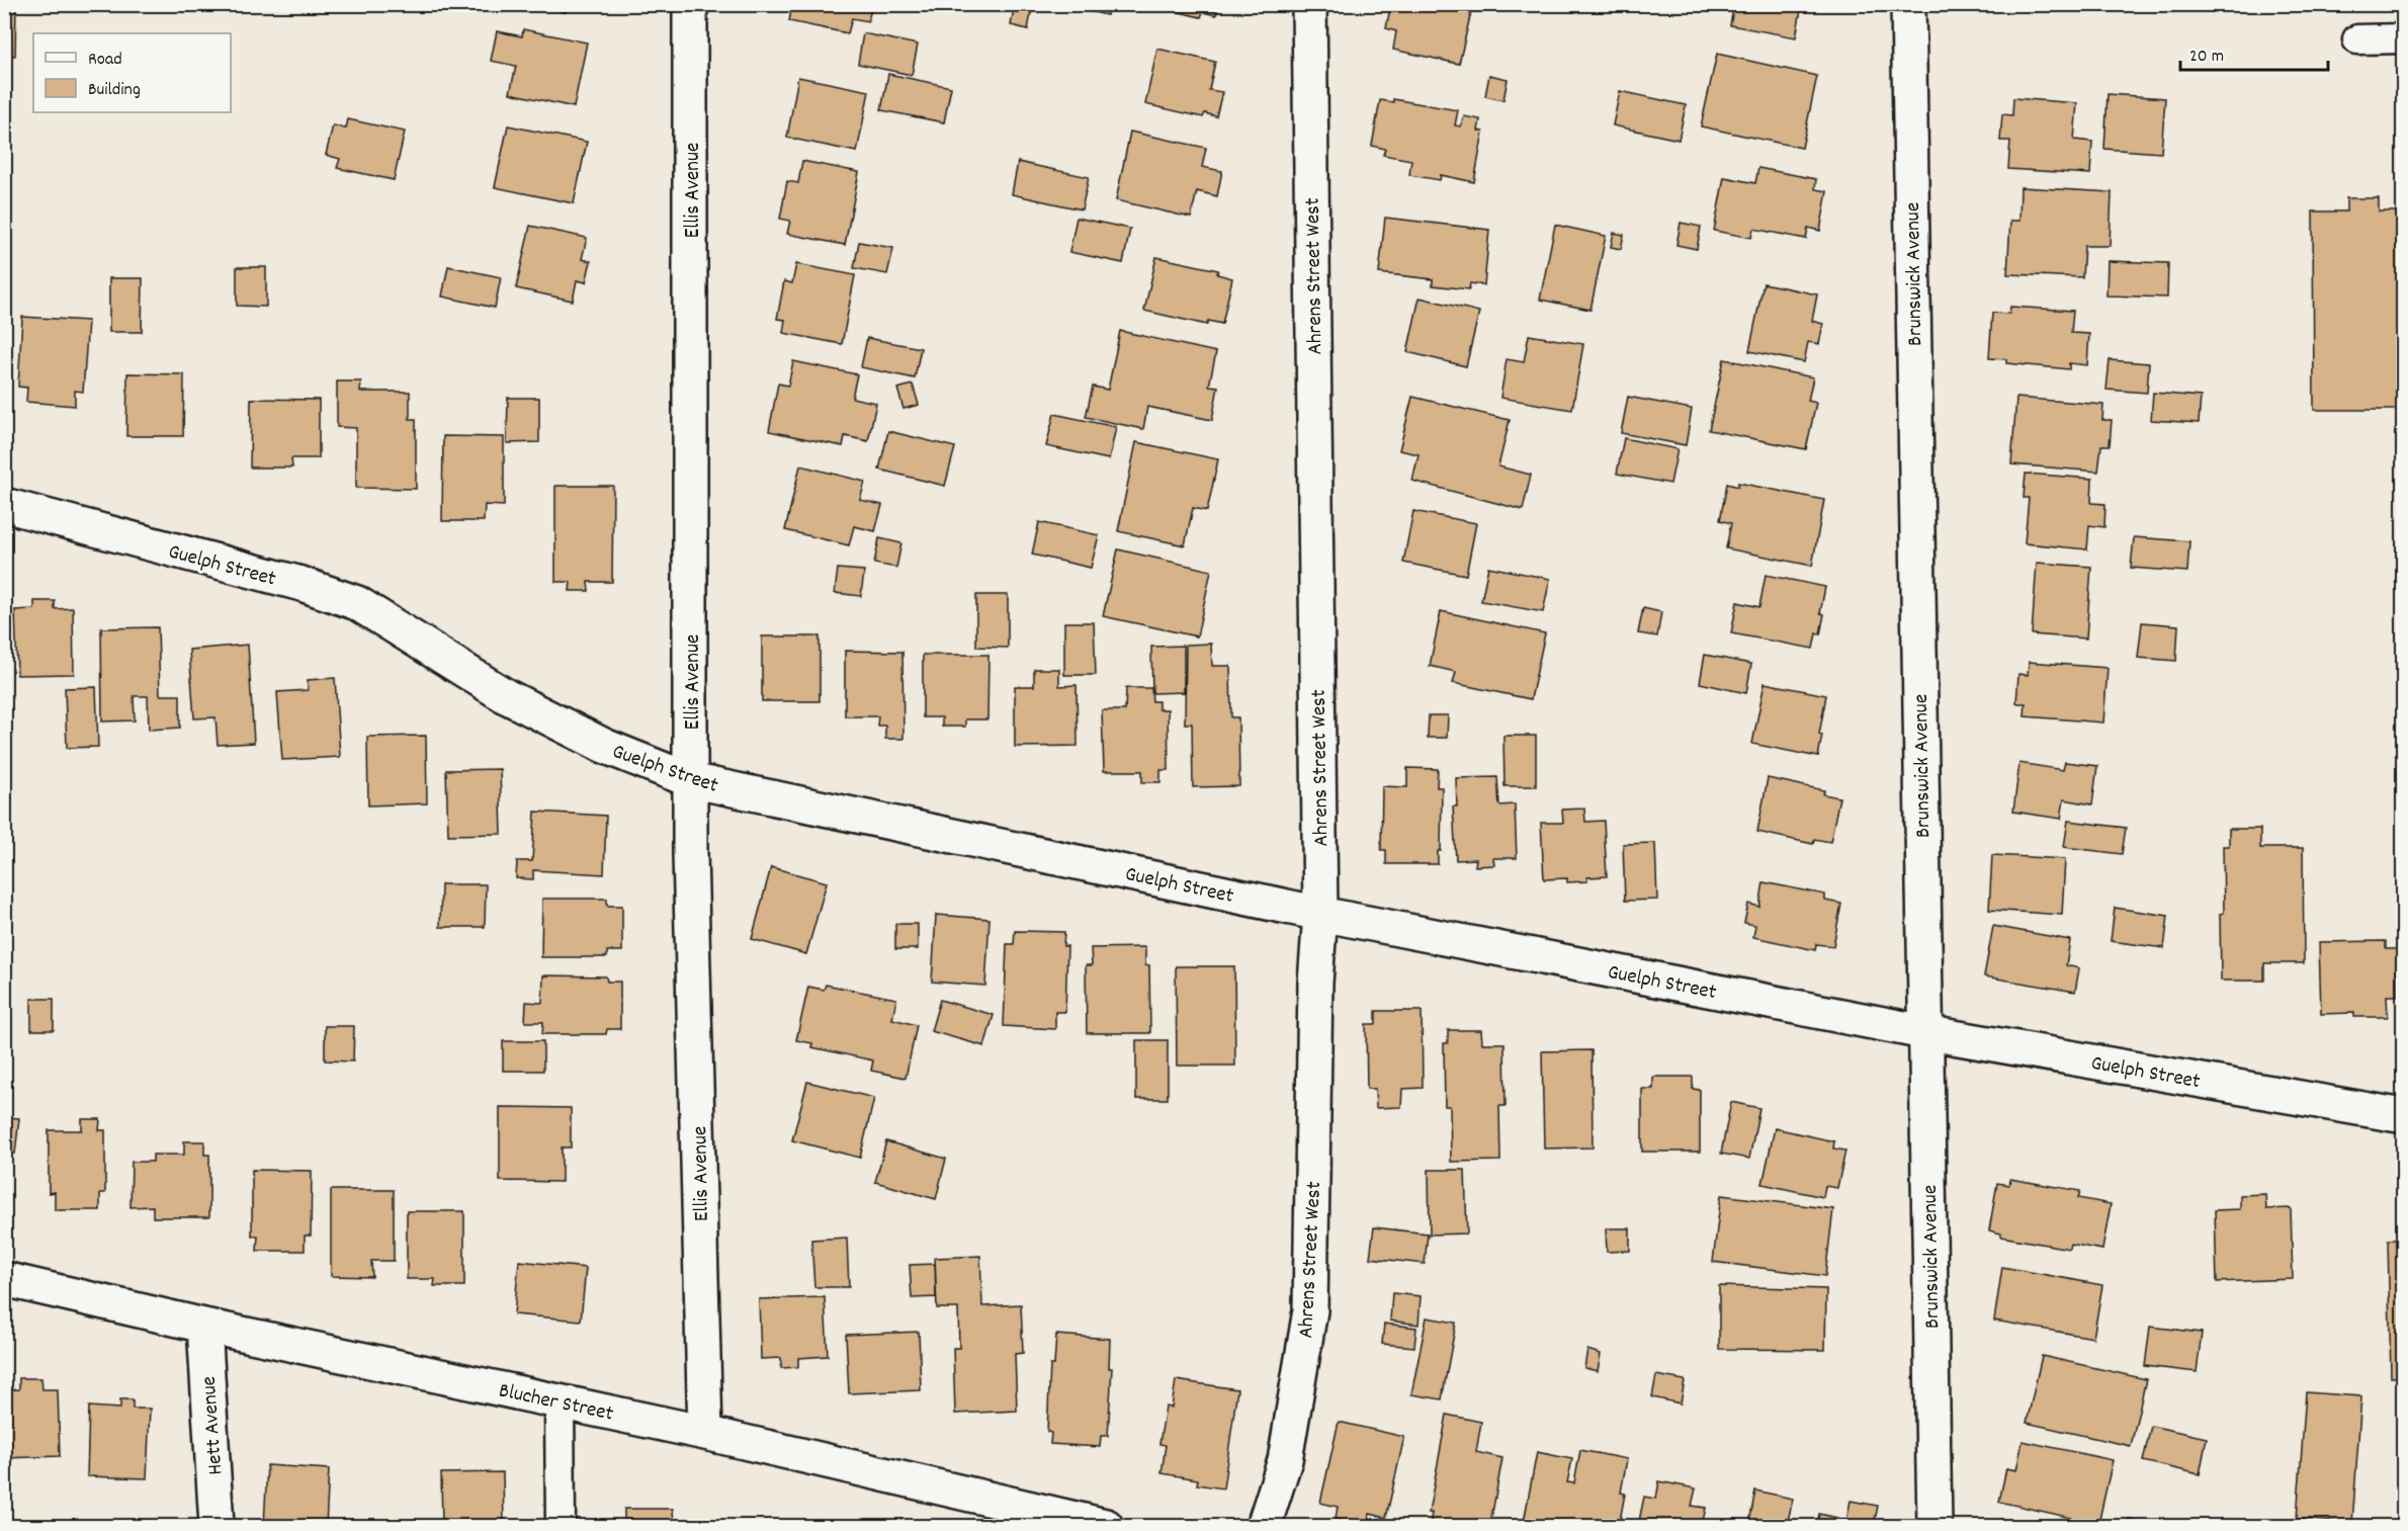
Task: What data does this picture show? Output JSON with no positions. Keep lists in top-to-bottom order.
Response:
{
  "streets": {
    "street": [
      "Ellis Avenue",
      "Brunswick Avenue",
      "Ahrens Street West",
      "Guelph Street",
      "Blucher Street",
      "Hett Avenue"
    ]
  },
  "crossings": [
    ["Ellis Avenue", "Guelph Street"],
    ["Ellis Avenue", "Blucher Street"],
    ["Brunswick Avenue", "Guelph Street"],
    ["Ahrens Street West", "Guelph Street"],
    ["Blucher Street", "Hett Avenue"]
  ],
  "legend": ["Road", "Building"],
  "scale_bar": "20 m"
}
